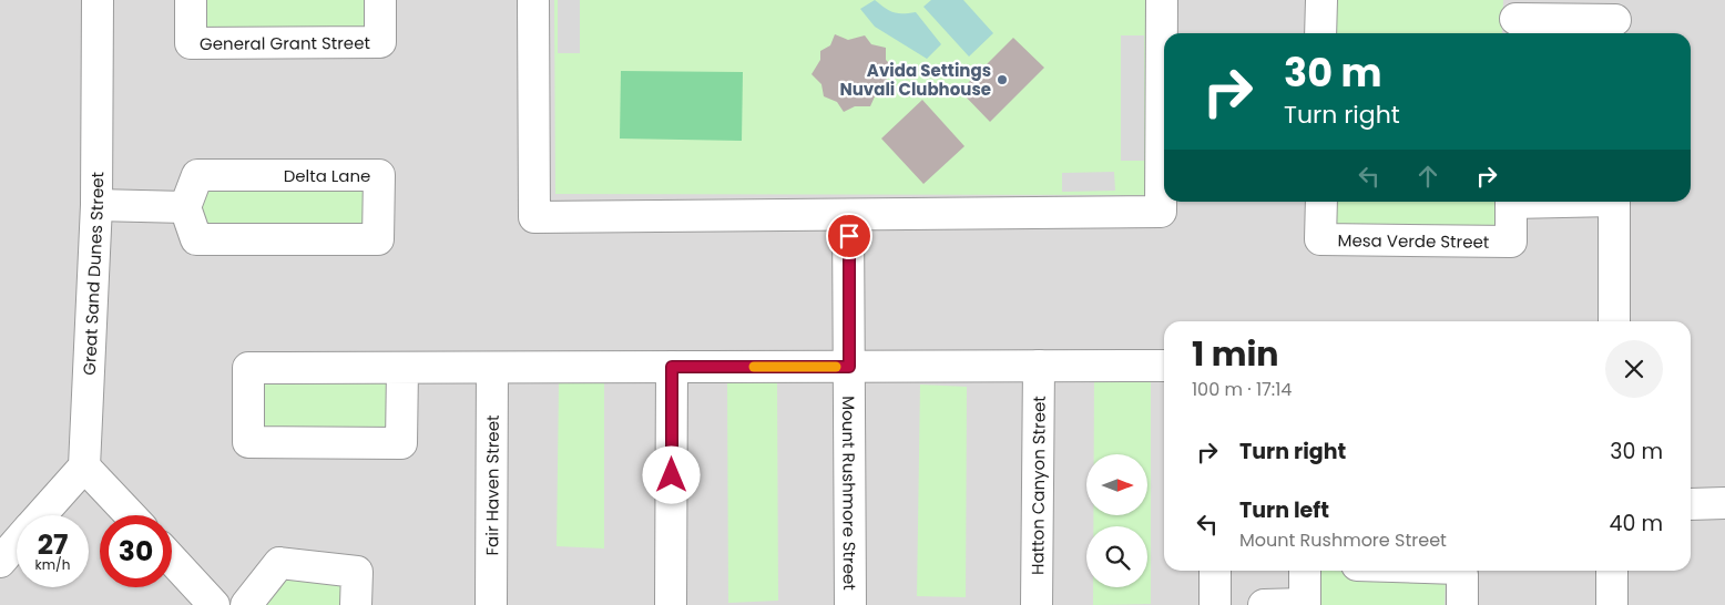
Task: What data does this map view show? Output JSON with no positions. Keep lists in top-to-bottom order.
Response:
{
  "streets": {
    "street": [
      "General Grant Street",
      "Delta Lane",
      "Mesa Verde Street",
      "Great Sand Dunes Street",
      "Hatton Canyon Street",
      "Fair Haven Street",
      "Mount Rushmore Street"
    ]
  },
  "places": ["Avida Settings Nuvali Clubhouse"],
  "north": "right",
  "page": {
    "turn": ["30 m", "Turn right"],
    "heading": ["1 min", "100 m · 17:14"],
    "list": [
      {
        "name": "Turn right",
        "value": "30 m"
      },
      {
        "name": "Turn left",
        "note": "Mount Rushmore Street",
        "value": "40 m"
      }
    ],
    "speed": "27 km/h",
    "limit": "30"
  }
}
